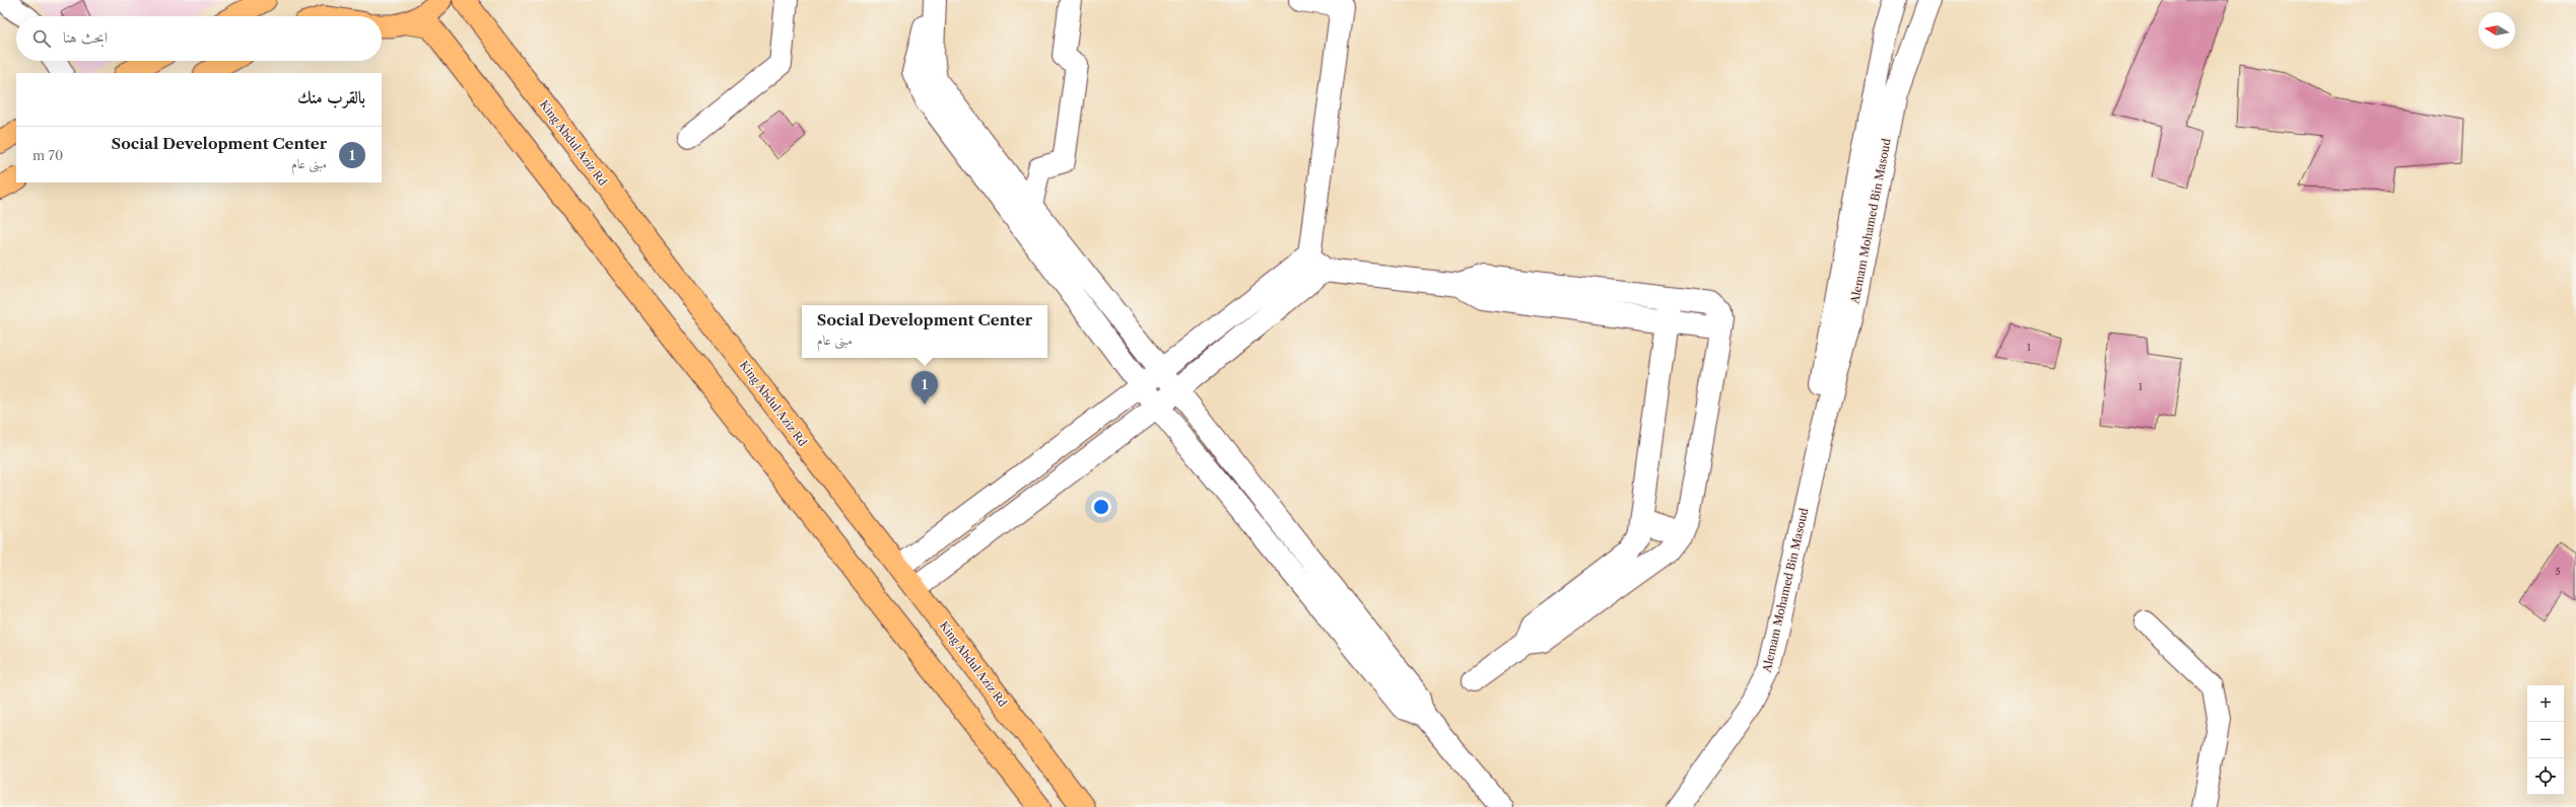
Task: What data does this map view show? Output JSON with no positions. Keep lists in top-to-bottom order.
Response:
{
  "streets": {
    "main road": ["King Abdul Aziz Rd"],
    "street": ["Alemam Mohamed Bin Masoud"]
  },
  "house_numbers": ["1", "1", "5"],
  "north": "left",
  "page": {
    "search": "ابحث هنا",
    "heading": "بالقرب منك",
    "list": [
      {
        "mark": "1",
        "name": "Social Development Center",
        "note": "مبنى عام",
        "value": "70 m"
      }
    ],
    "popup": ["Social Development Center", "مبنى عام"],
    "pins": "1",
    "map_buttons": ["+", "−"]
  }
}
